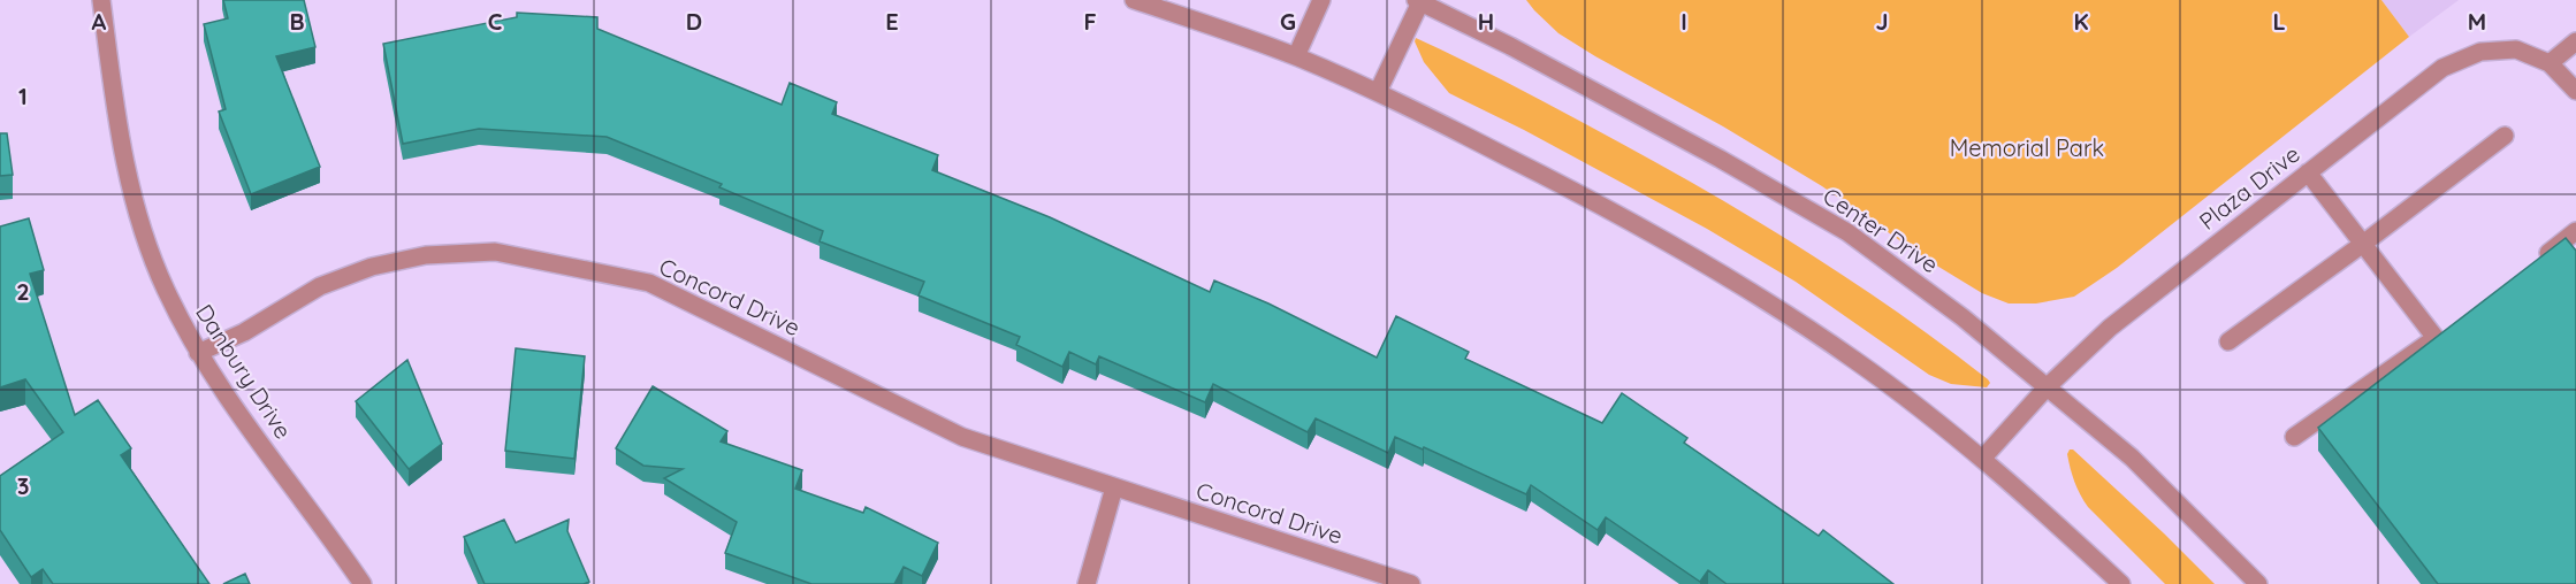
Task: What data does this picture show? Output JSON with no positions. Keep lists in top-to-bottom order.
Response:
{
  "streets": {
    "street": [
      "Plaza Drive",
      "Center Drive",
      "Concord Drive",
      "Danbury Drive"
    ]
  },
  "crossings": [
    ["Plaza Drive", "Center Drive"],
    ["Concord Drive", "Danbury Drive"]
  ],
  "parks": ["Memorial Park"],
  "grid": {
    "columns": [
      "A",
      "B",
      "C",
      "D",
      "E",
      "F",
      "G",
      "H",
      "I",
      "J",
      "K",
      "L",
      "M"
    ],
    "rows": ["1", "2", "3"]
  }
}
